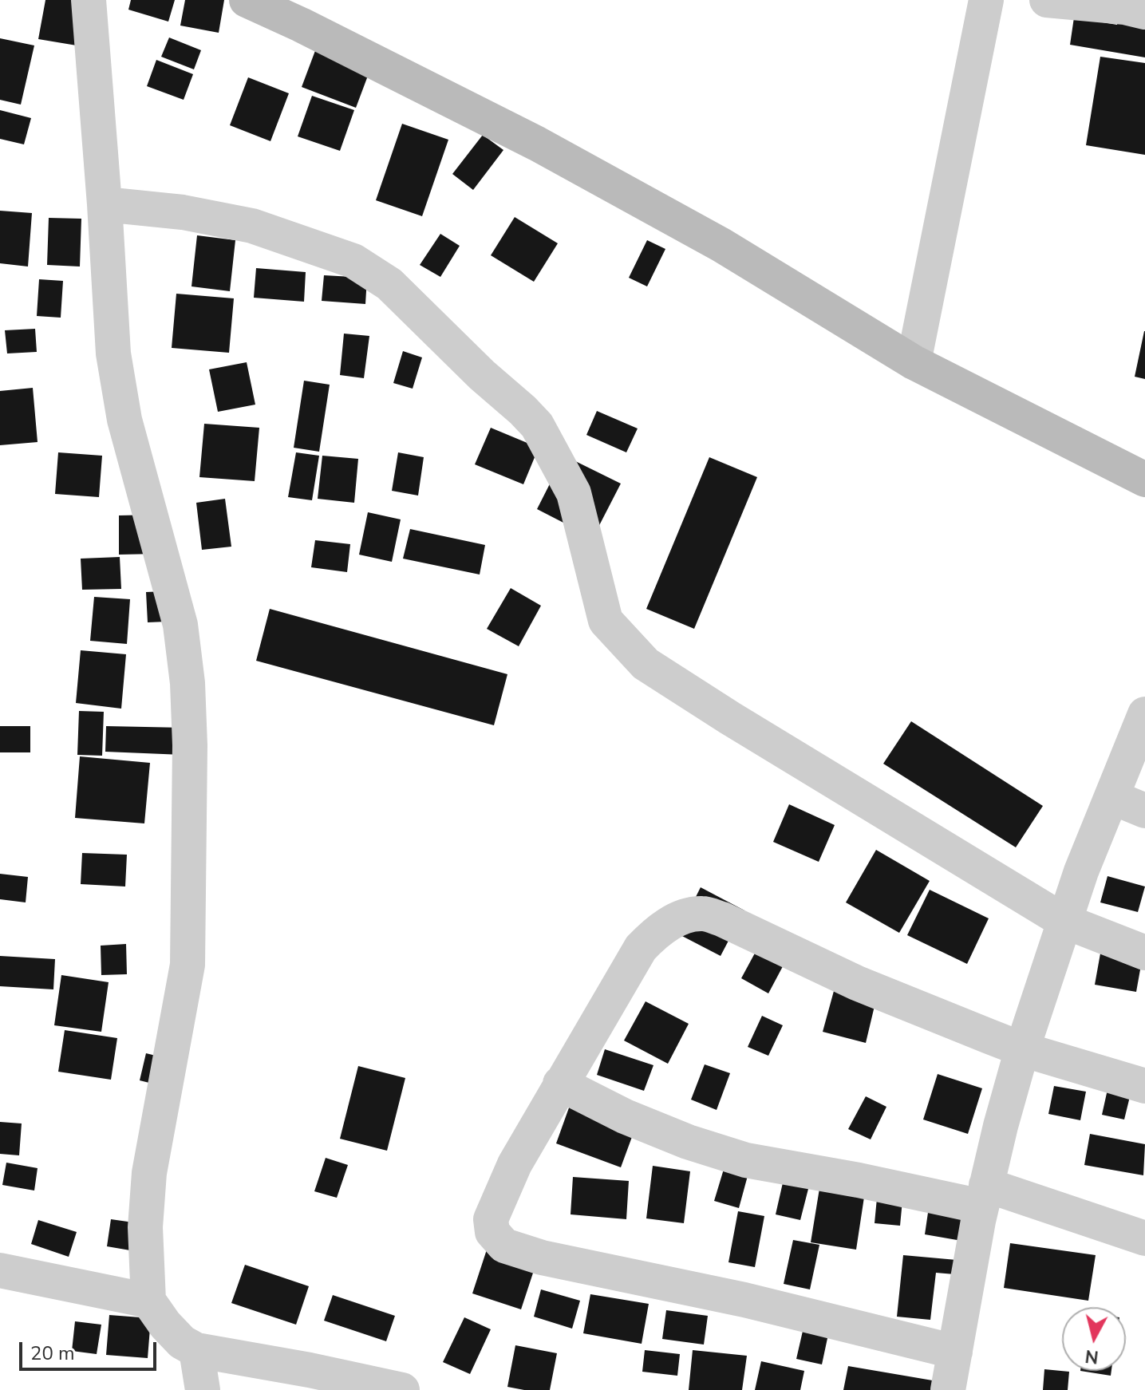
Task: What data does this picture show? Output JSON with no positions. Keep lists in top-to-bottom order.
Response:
{
  "scale_bar": "20 m",
  "north": "bottom"
}
